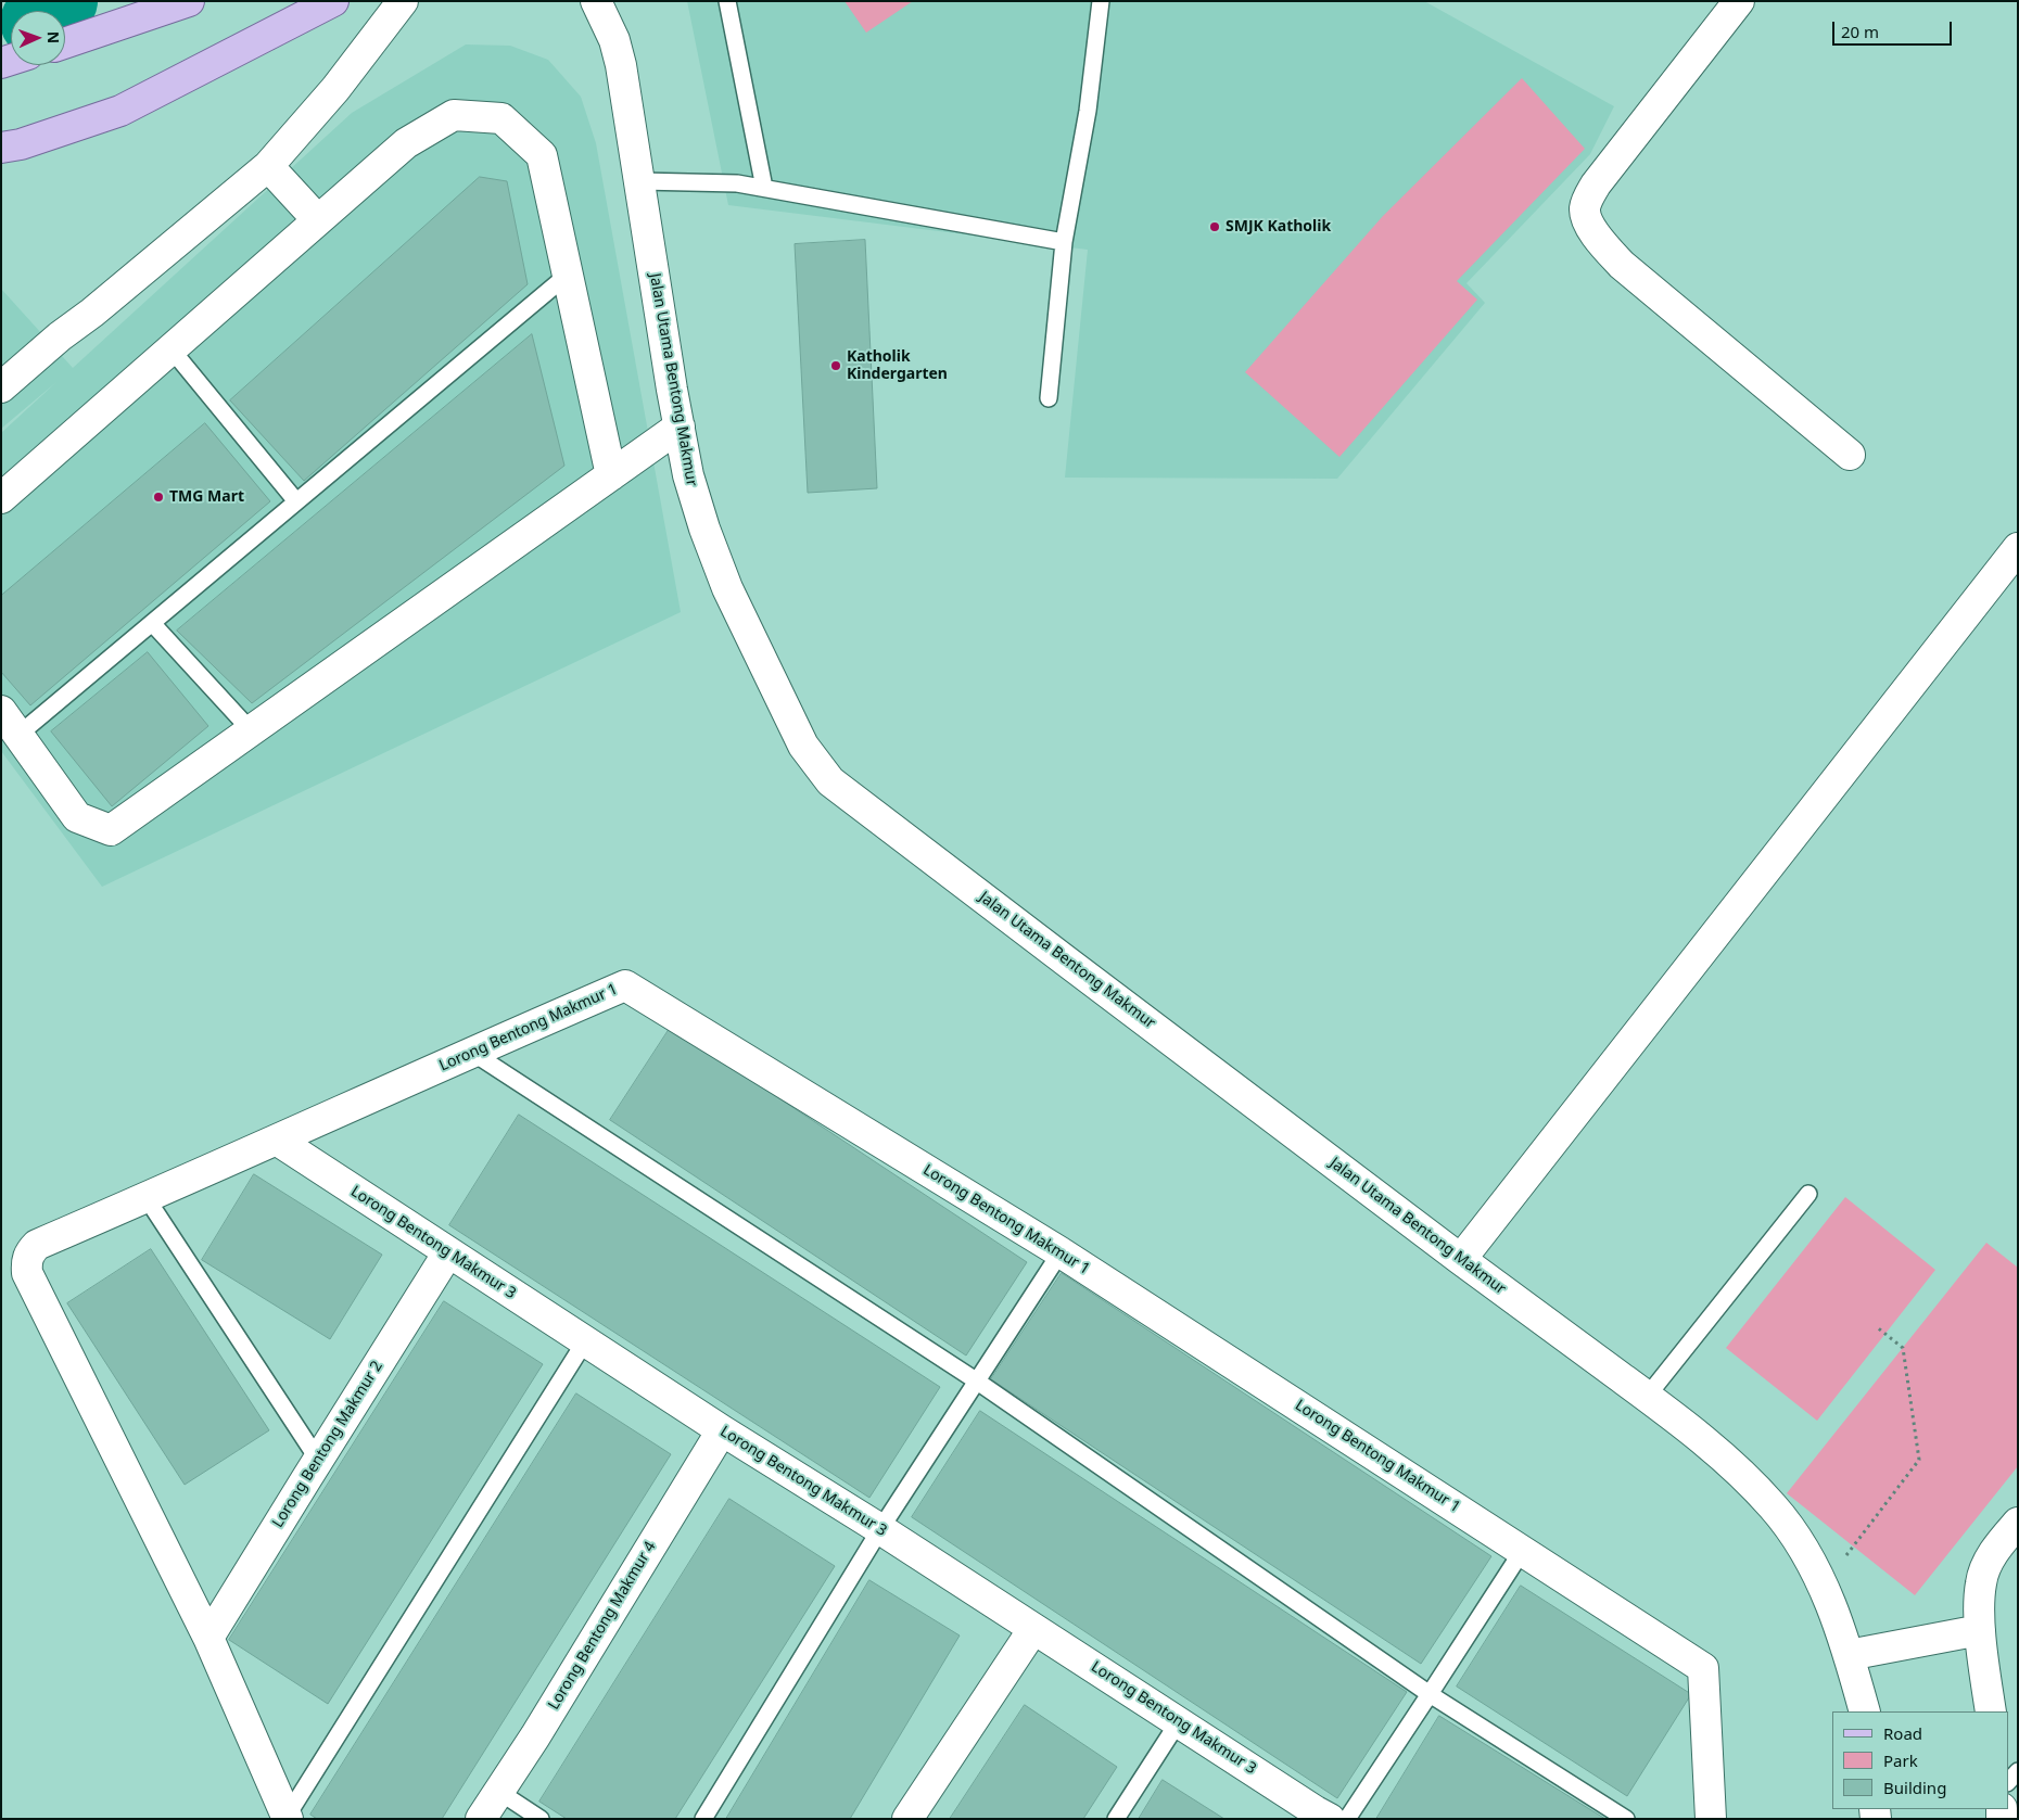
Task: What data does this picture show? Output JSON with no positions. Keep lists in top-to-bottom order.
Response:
{
  "streets": {
    "street": [
      "Jalan Utama Bentong Makmur",
      "Lorong Bentong Makmur 1",
      "Lorong Bentong Makmur 3",
      "Lorong Bentong Makmur 2",
      "Lorong Bentong Makmur 4"
    ]
  },
  "crossings": [
    ["Lorong Bentong Makmur 1", "Lorong Bentong Makmur 3"],
    ["Lorong Bentong Makmur 1", "Lorong Bentong Makmur 2"],
    ["Lorong Bentong Makmur 3", "Lorong Bentong Makmur 2"],
    ["Lorong Bentong Makmur 3", "Lorong Bentong Makmur 4"]
  ],
  "places": ["SMJK Katholik", "Katholik Kindergarten", "TMG Mart"],
  "legend": ["Road", "Park", "Building"],
  "scale_bar": "20 m",
  "north": "right"
}
